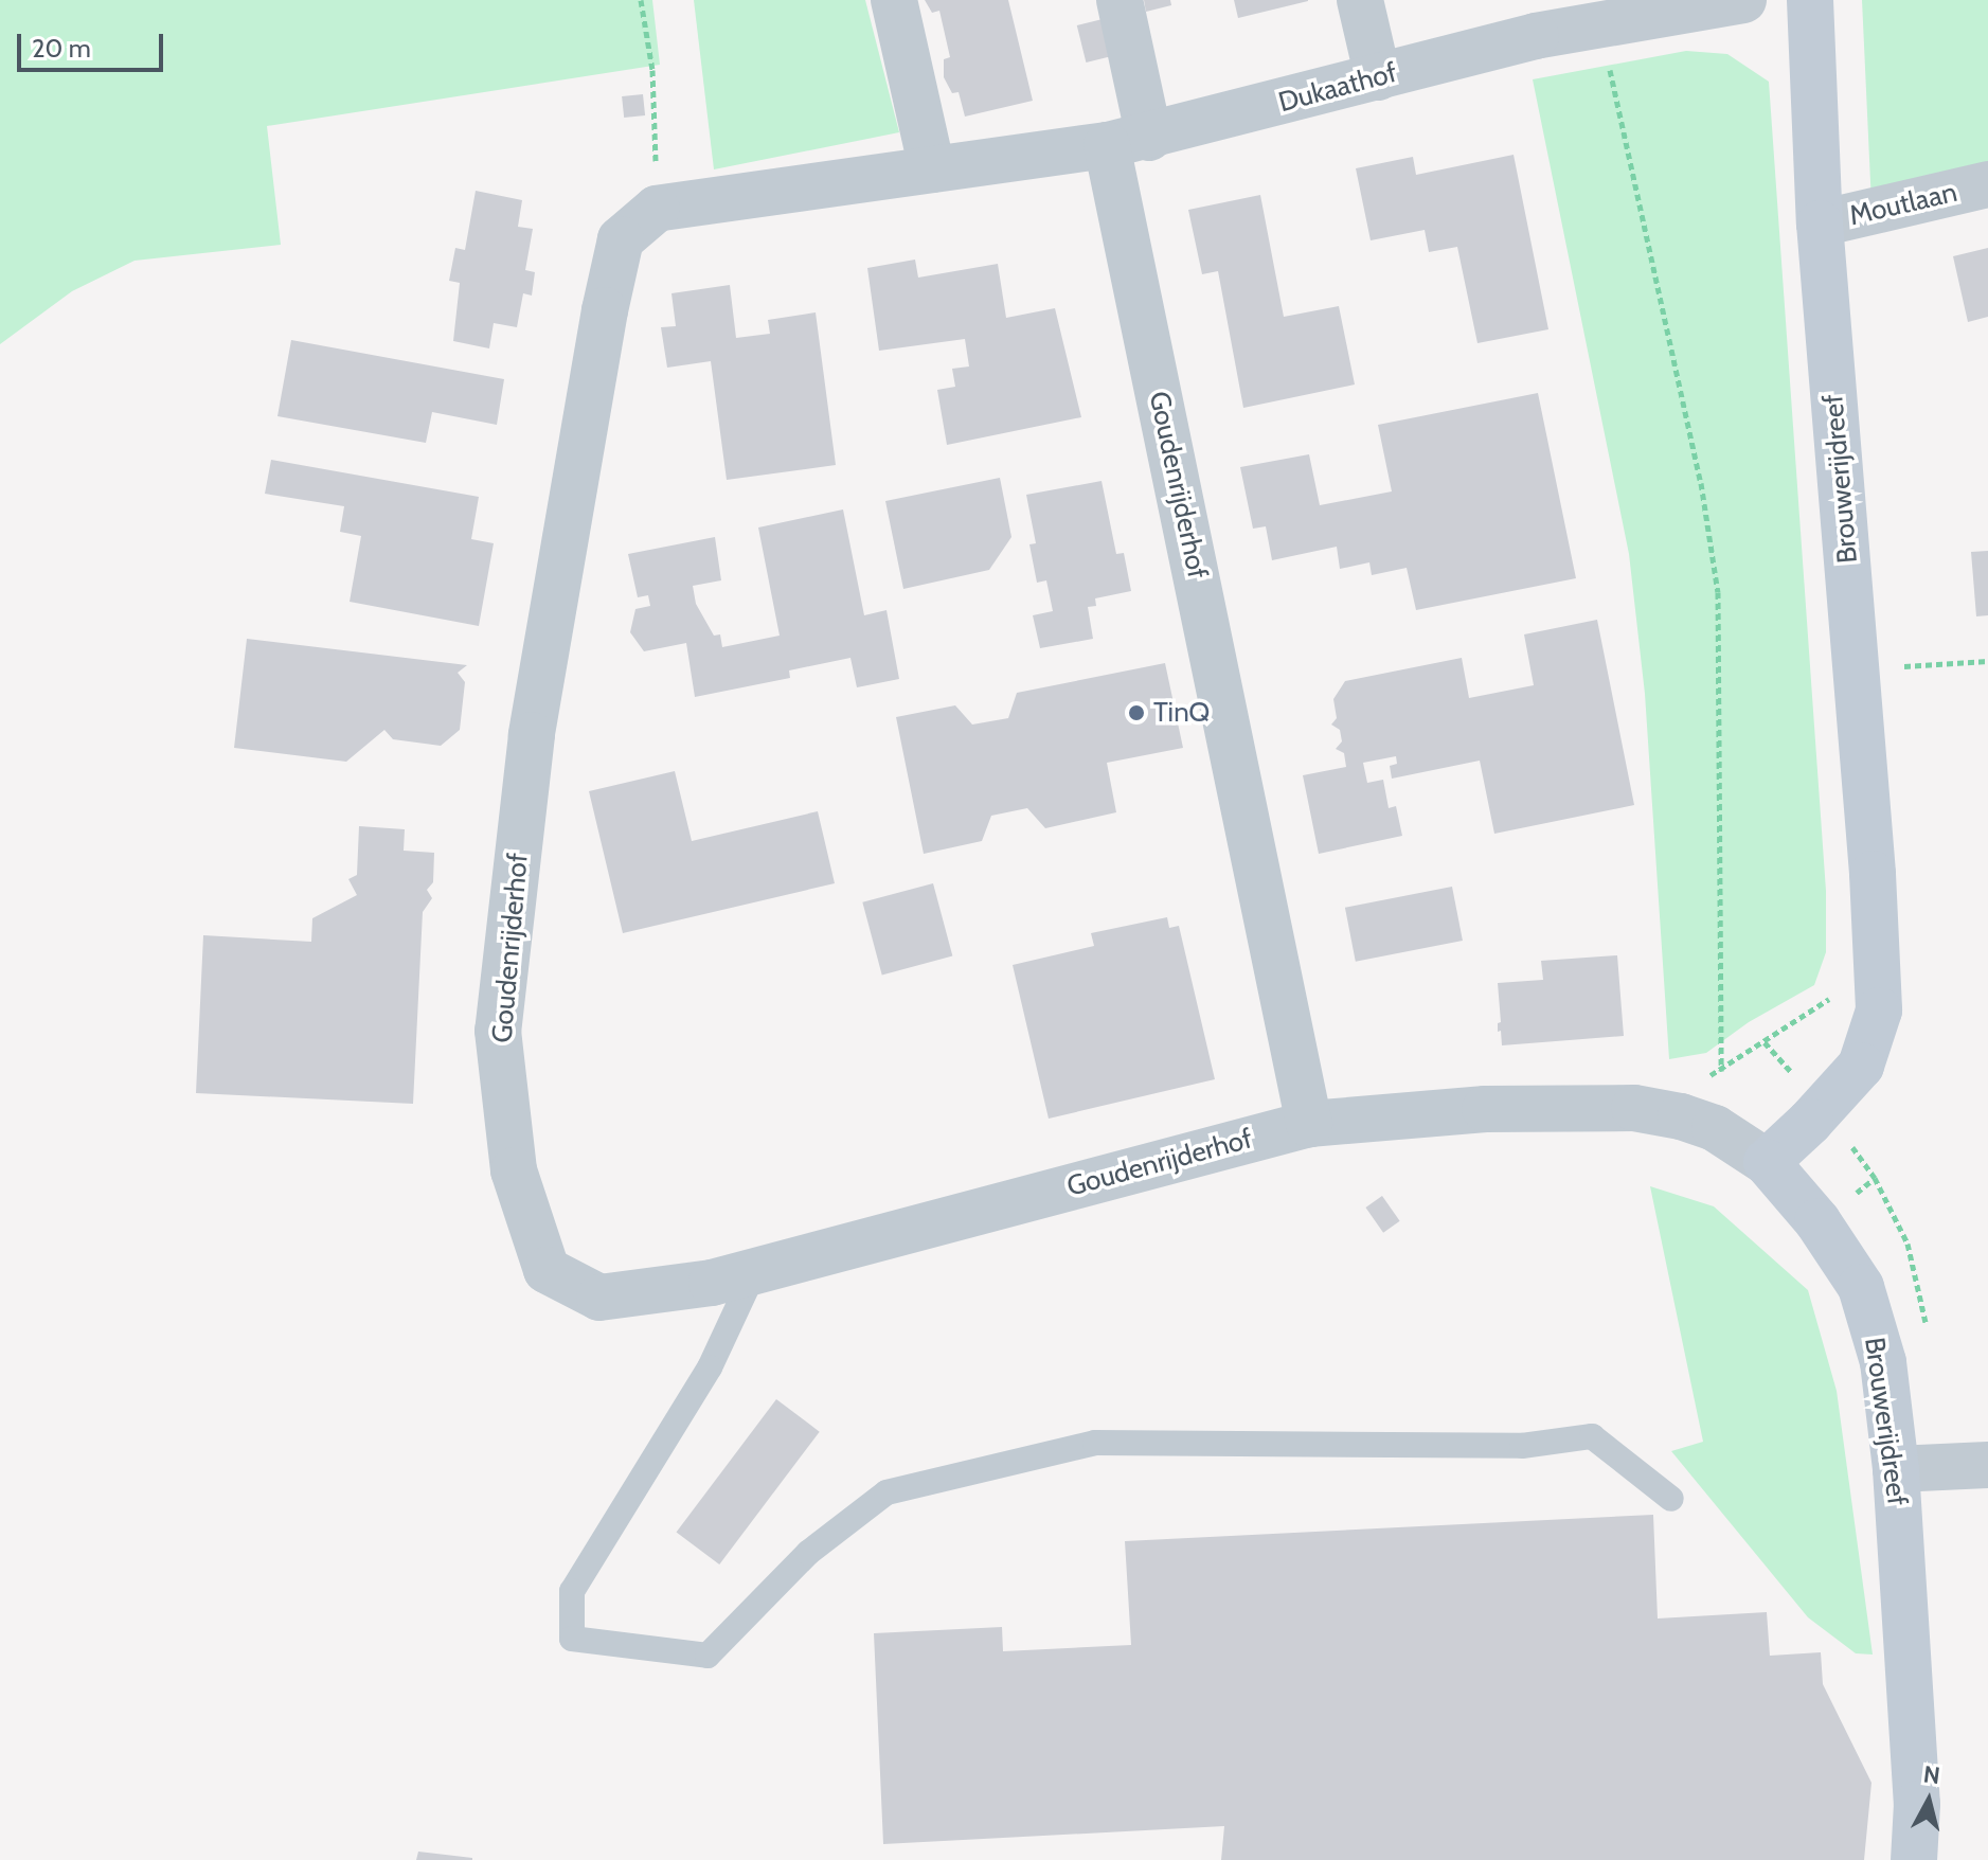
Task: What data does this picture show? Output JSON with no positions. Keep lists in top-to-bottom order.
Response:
{
  "streets": {
    "street": [
      "Dukaathof",
      "Moutlaan",
      "Brouwerijdreef",
      "Goudenrijderhof"
    ]
  },
  "crossings": [
    ["Dukaathof", "Goudenrijderhof"],
    ["Moutlaan", "Brouwerijdreef"],
    ["Brouwerijdreef", "Goudenrijderhof"]
  ],
  "places": ["TinQ"],
  "scale_bar": "20 m",
  "north": "top"
}
